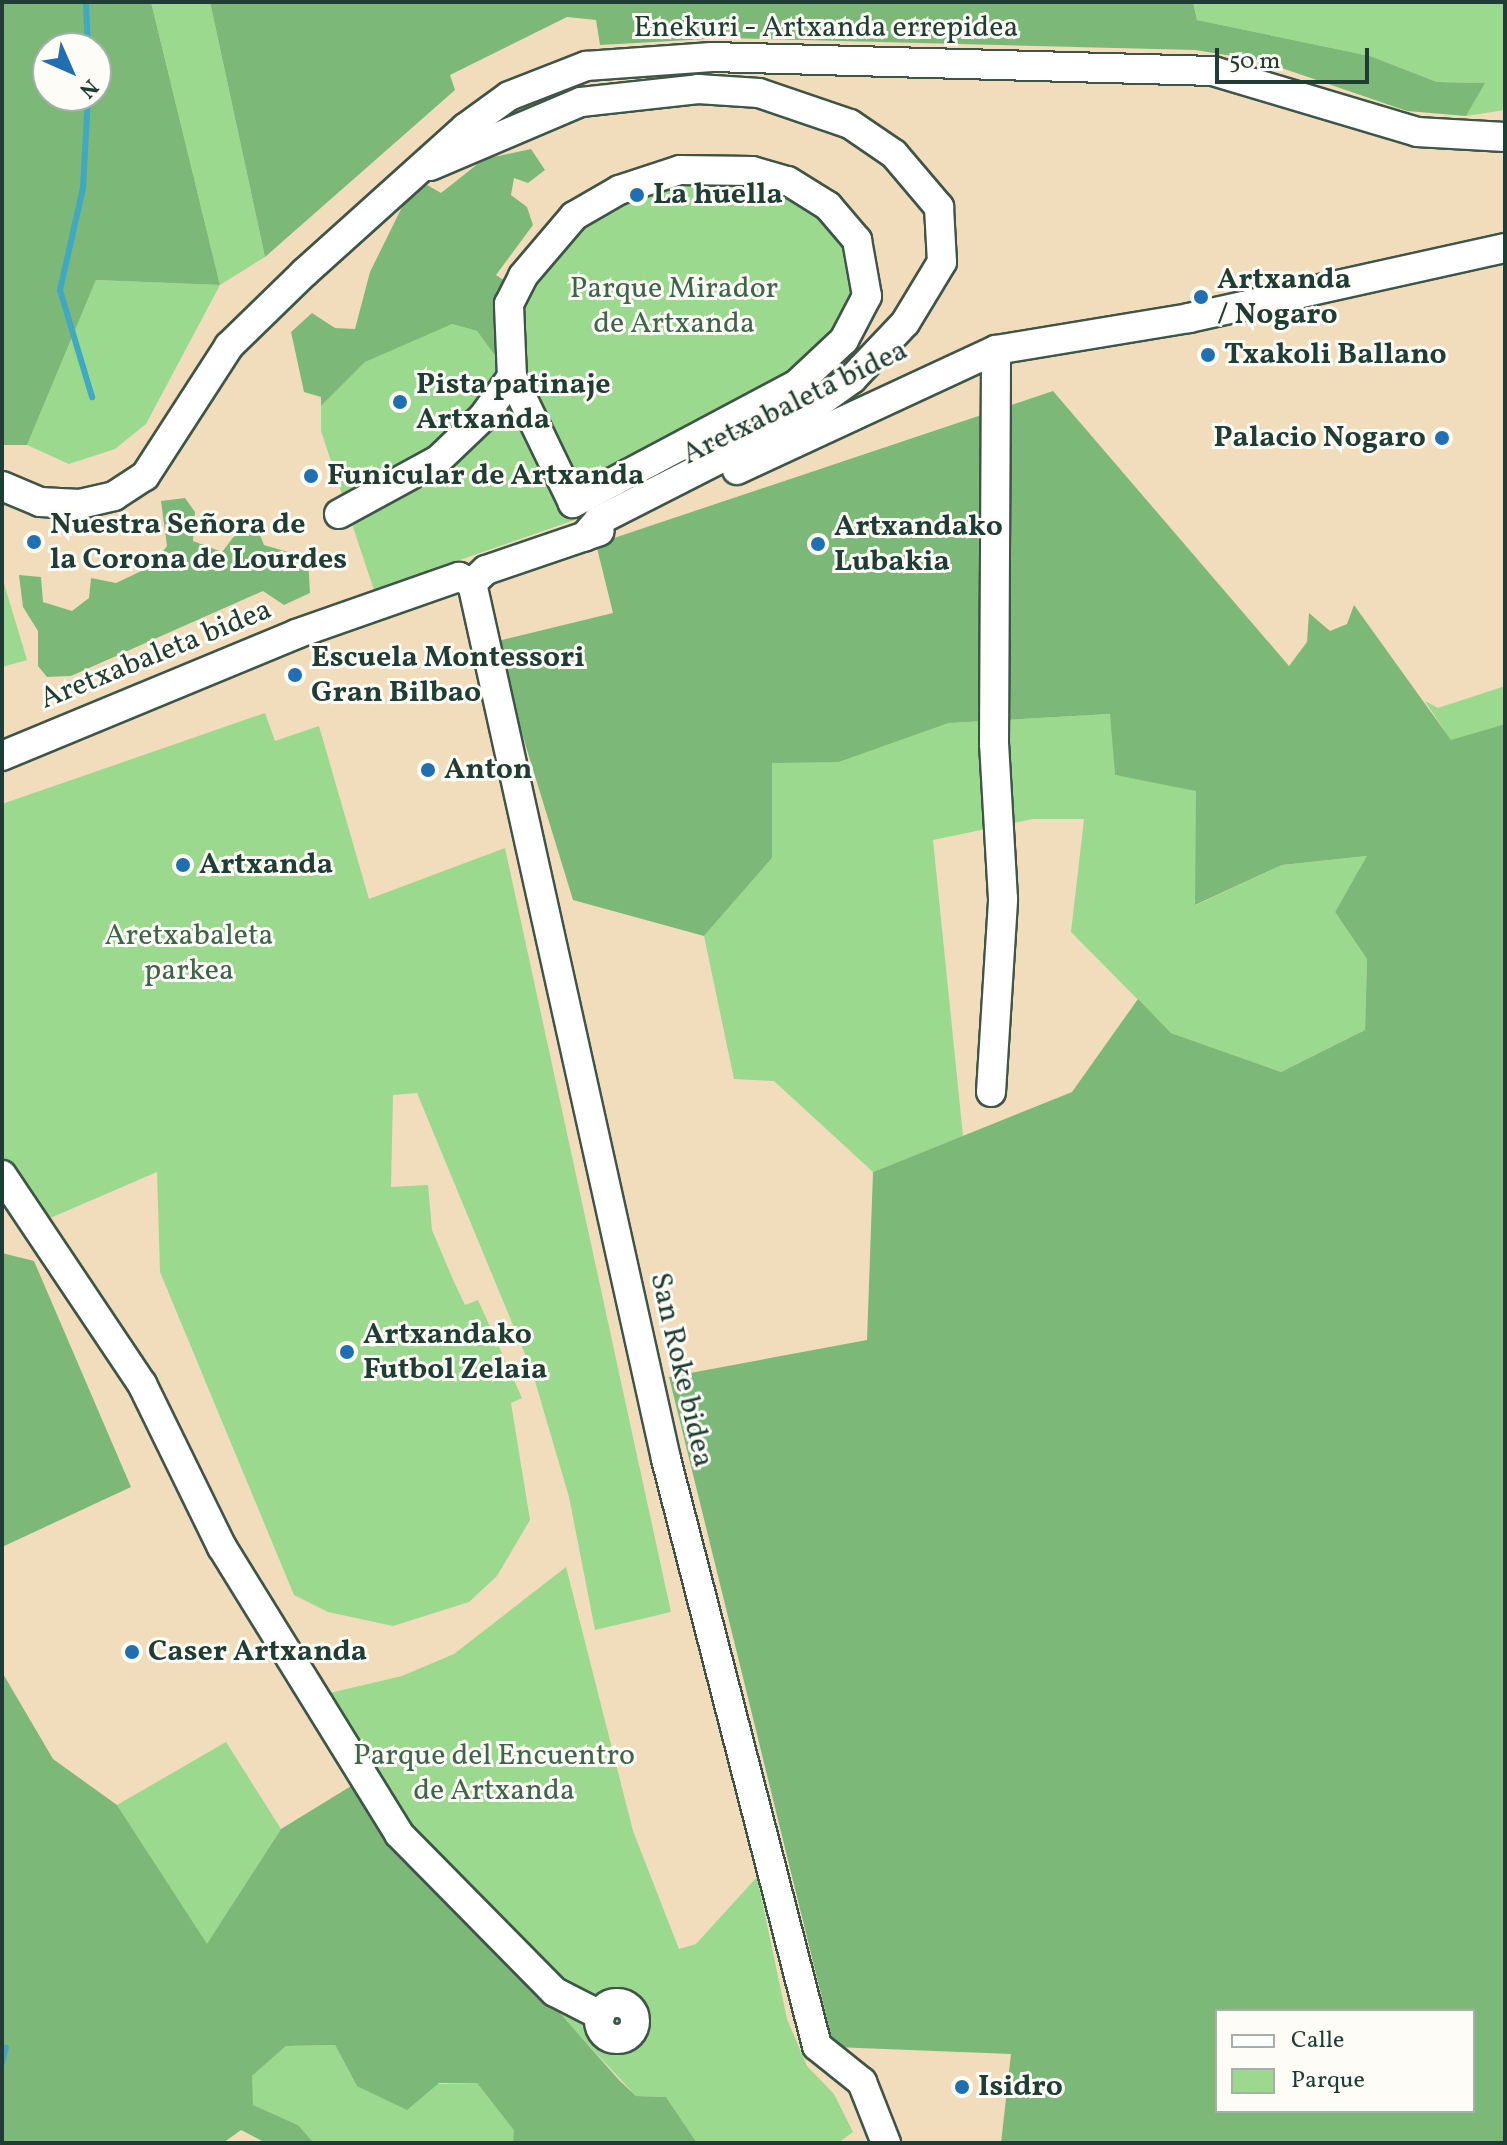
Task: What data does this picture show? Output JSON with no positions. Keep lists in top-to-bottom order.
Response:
{
  "streets": {
    "street": ["Enekuri - Artxanda errepidea", "Aretxabaleta bidea", "San Roke bidea"]
  },
  "crossings": [
    ["Aretxabaleta bidea", "San Roke bidea"]
  ],
  "parks": ["Parque Mirador de Artxanda", "Aretxabaleta parkea", "Parque del Encuentro de Artxanda"],
  "places": [
    "La huella",
    "Artxanda / Nogaro",
    "Txakoli Ballano",
    "Pista patinaje Artxanda",
    "Palacio Nogaro",
    "Funicular de Artxanda",
    "Nuestra Señora de la Corona de Lourdes",
    "Artxandako Lubakia",
    "Escuela Montessori Gran Bilbao",
    "Anton",
    "Artxanda",
    "Artxandako Futbol Zelaia",
    "Caser Artxanda",
    "Isidro"
  ],
  "legend": ["Calle", "Parque"],
  "scale_bar": "50 m",
  "north": "bottom right"
}
